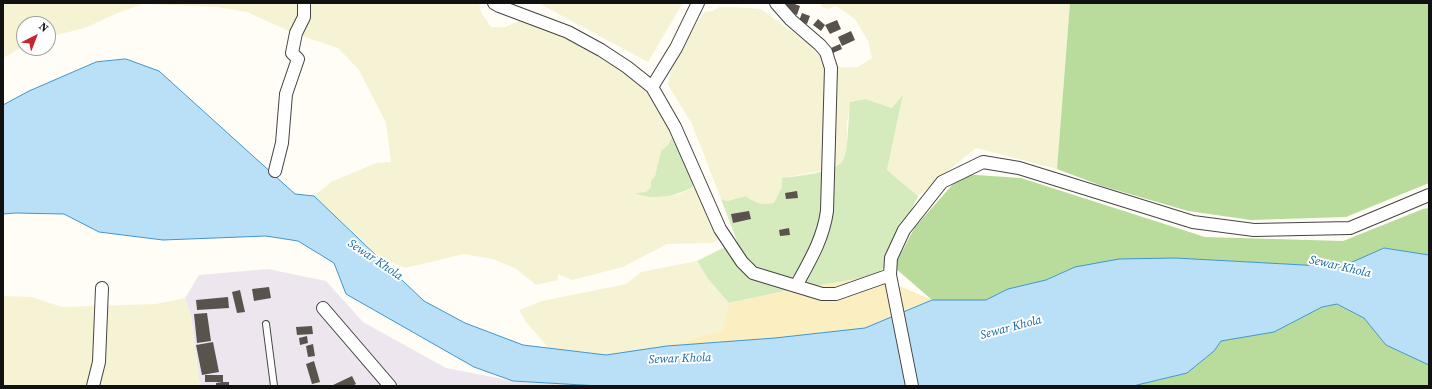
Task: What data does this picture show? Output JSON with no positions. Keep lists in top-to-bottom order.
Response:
{
  "water": ["Sewar Khola"],
  "north": "top right"
}
